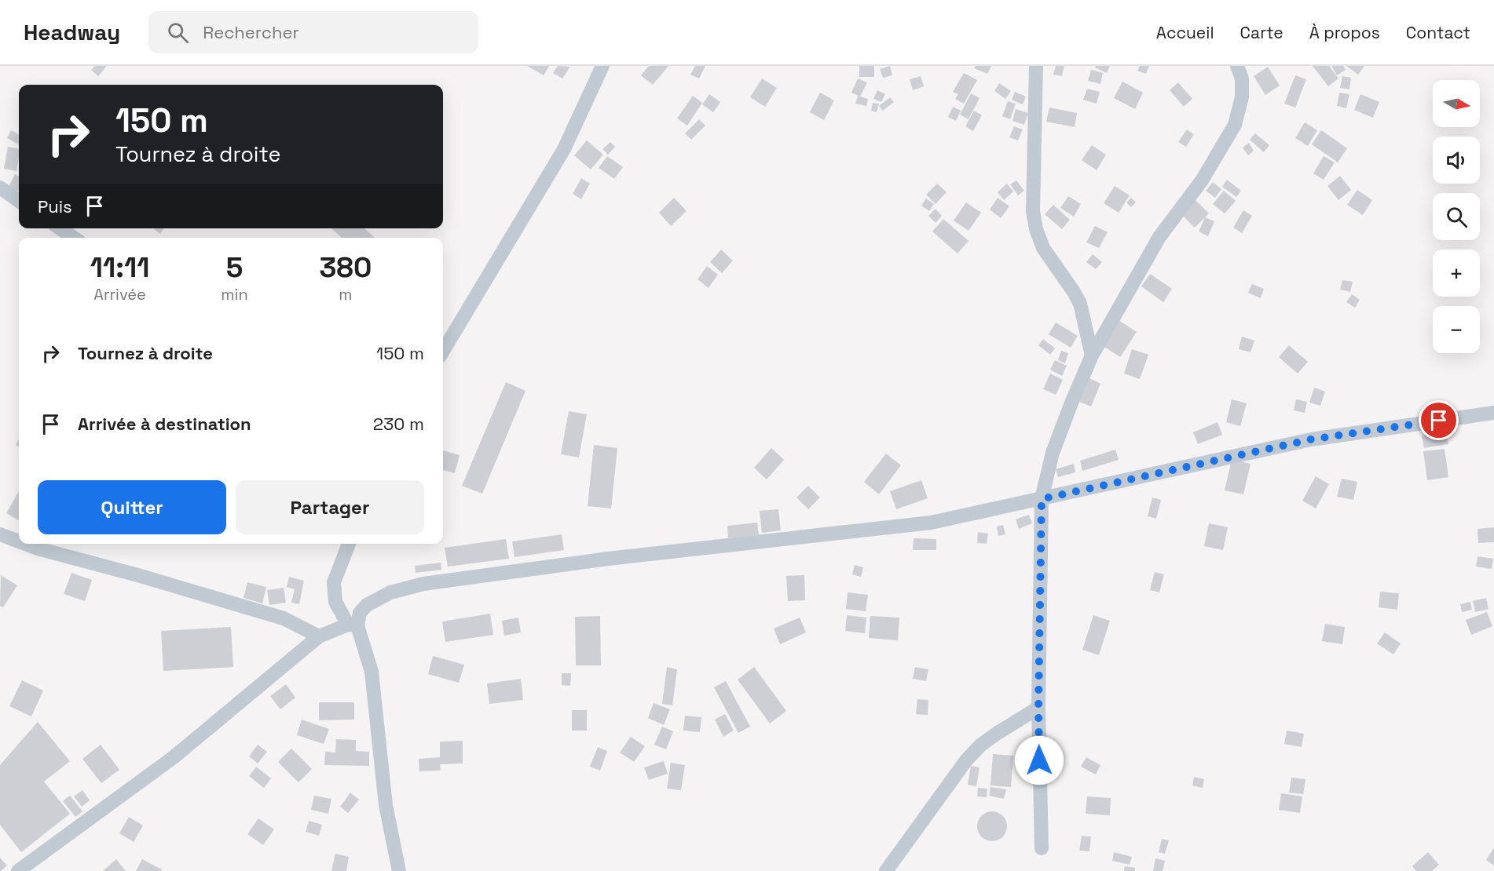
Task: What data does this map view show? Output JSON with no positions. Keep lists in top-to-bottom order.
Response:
{
  "north": "right",
  "page": {
    "header": "Headway",
    "search": "Rechercher",
    "nav": [
      "Accueil",
      "Carte",
      "À propos",
      "Contact"
    ],
    "map_buttons": ["+", "−"],
    "turn": ["150 m", "Tournez à droite"],
    "then": "Puis",
    "eta": [
      "11:11",
      "Arrivée",
      "5",
      "min",
      "380",
      "m"
    ],
    "list": [
      {
        "name": "Tournez à droite",
        "value": "150 m"
      },
      {
        "name": "Arrivée à destination",
        "value": "230 m"
      }
    ],
    "buttons": ["Quitter", "Partager"]
  }
}
